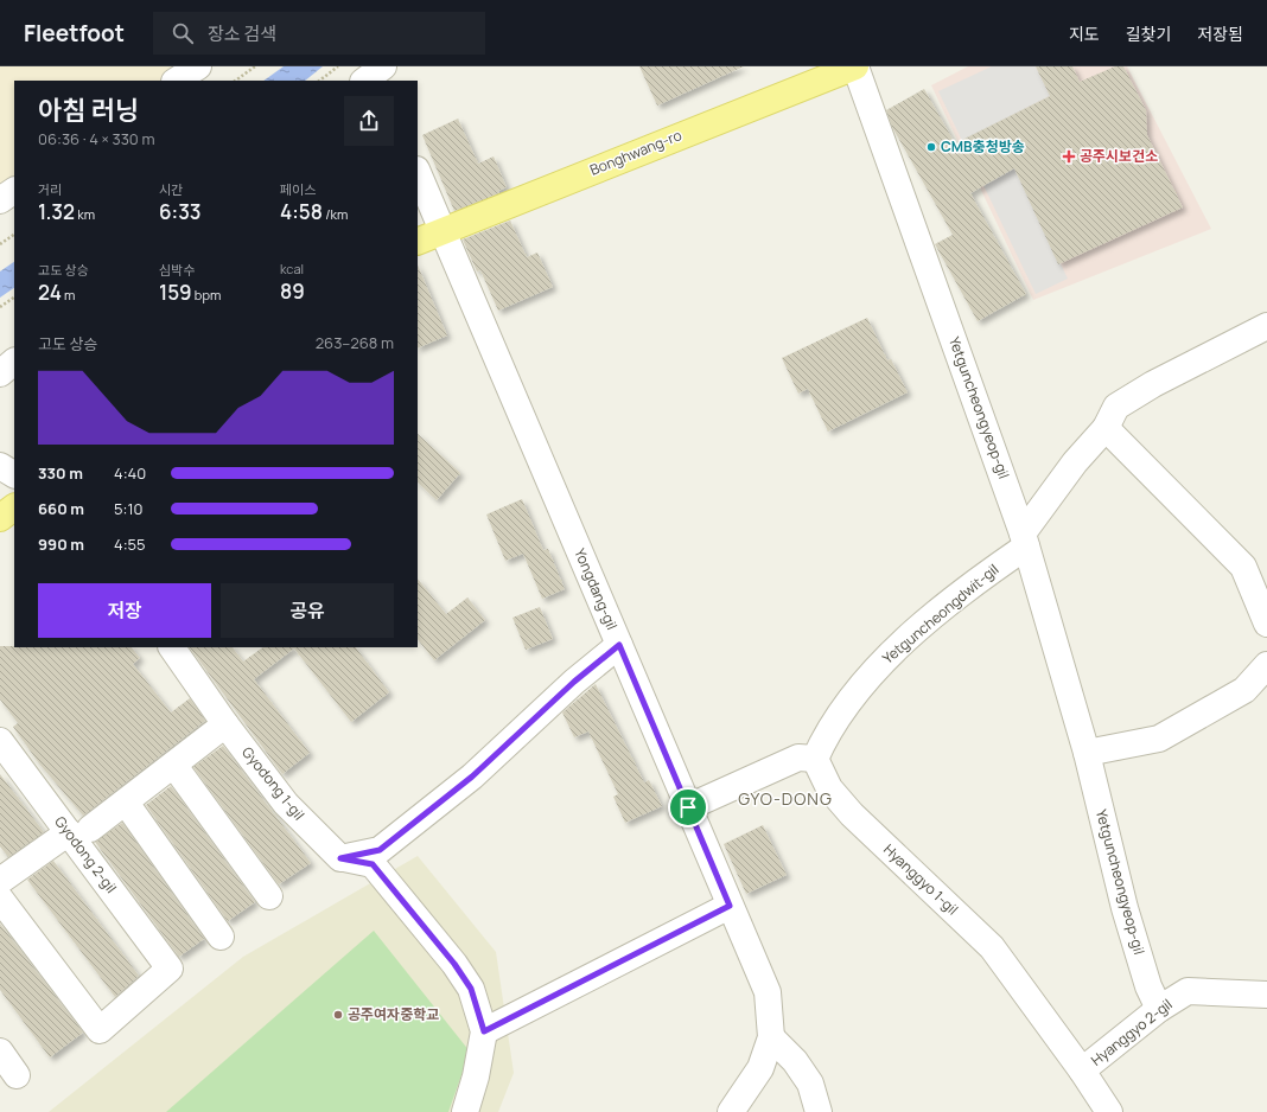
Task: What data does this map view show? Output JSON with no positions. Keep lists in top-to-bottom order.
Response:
{
  "streets": {
    "main road": ["Bonghwang-ro"],
    "street": [
      "Yetguncheongyeop-gil",
      "Yongdang-gil",
      "Yetguncheongdwit-gil",
      "Gyodong 1-gil",
      "Gyodong 2-gil",
      "Hyanggyo 1-gil",
      "Hyanggyo 2-gil"
    ]
  },
  "crossings": [
    ["Bonghwang-ro", "Yetguncheongyeop-gil"],
    ["Bonghwang-ro", "Yongdang-gil"],
    ["Yetguncheongyeop-gil", "Yetguncheongdwit-gil"],
    ["Yetguncheongyeop-gil", "Hyanggyo 2-gil"],
    ["Yetguncheongdwit-gil", "Hyanggyo 1-gil"],
    ["Hyanggyo 1-gil", "Hyanggyo 2-gil"]
  ],
  "districts": ["GYO-DONG"],
  "places": {
    "other": ["CMB충청방송", "공주여자중학교"],
    "health": ["공주시보건소"]
  },
  "page": {
    "header": "Fleetfoot",
    "search": "장소 검색",
    "nav": ["지도", "길찾기", "저장됨"],
    "heading": ["아침 러닝", "06:36 · 4 × 330 m"],
    "stats": [
      ["거리", "1.32 km"],
      ["시간", "6:33"],
      ["페이스", "4:58 /km"],
      ["고도 상승", "24 m"],
      ["심박수", "159 bpm"],
      ["kcal", "89"]
    ],
    "chart": ["고도 상승", "263–268 m"],
    "list": [
      {
        "name": "330 m",
        "note": "4:40"
      },
      {
        "name": "660 m",
        "note": "5:10"
      },
      {
        "name": "990 m",
        "note": "4:55"
      }
    ],
    "buttons": ["저장", "공유"]
  }
}
